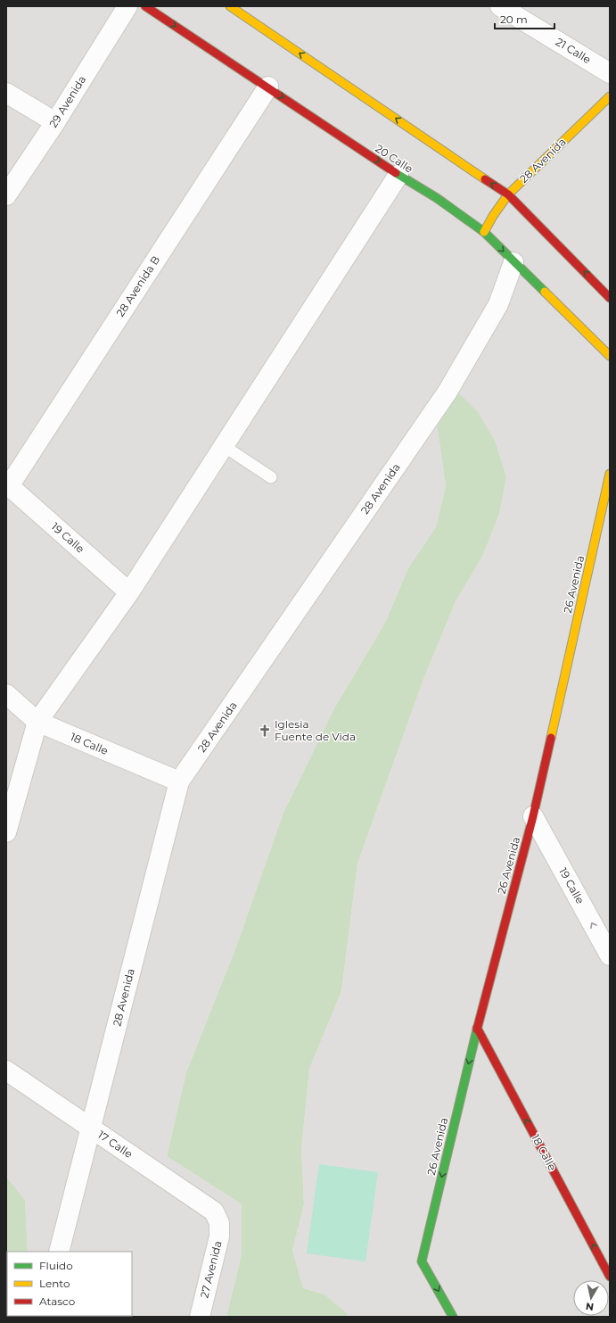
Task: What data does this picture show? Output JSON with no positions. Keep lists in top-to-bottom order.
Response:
{
  "streets": {
    "main road": [
      "20 Calle",
      "28 Avenida",
      "26 Avenida",
      "18 Calle"
    ],
    "street": [
      "21 Calle",
      "29 Avenida",
      "28 Avenida B",
      "19 Calle",
      "17 Calle",
      "27 Avenida"
    ]
  },
  "crossings": [
    ["20 Calle", "28 Avenida"],
    ["20 Calle", "28 Avenida B"],
    ["28 Avenida", "18 Calle"],
    ["28 Avenida", "17 Calle"],
    ["28 Avenida B", "19 Calle"],
    ["19 Calle", "26 Avenida"],
    ["26 Avenida", "18 Calle"],
    ["17 Calle", "27 Avenida"]
  ],
  "one_way": ["19 Calle", "18 Calle"],
  "places": {
    "church": ["Iglesia Fuente de Vida"]
  },
  "legend": ["Fluido", "Lento", "Atasco"],
  "scale_bar": "20 m",
  "north": "bottom"
}
